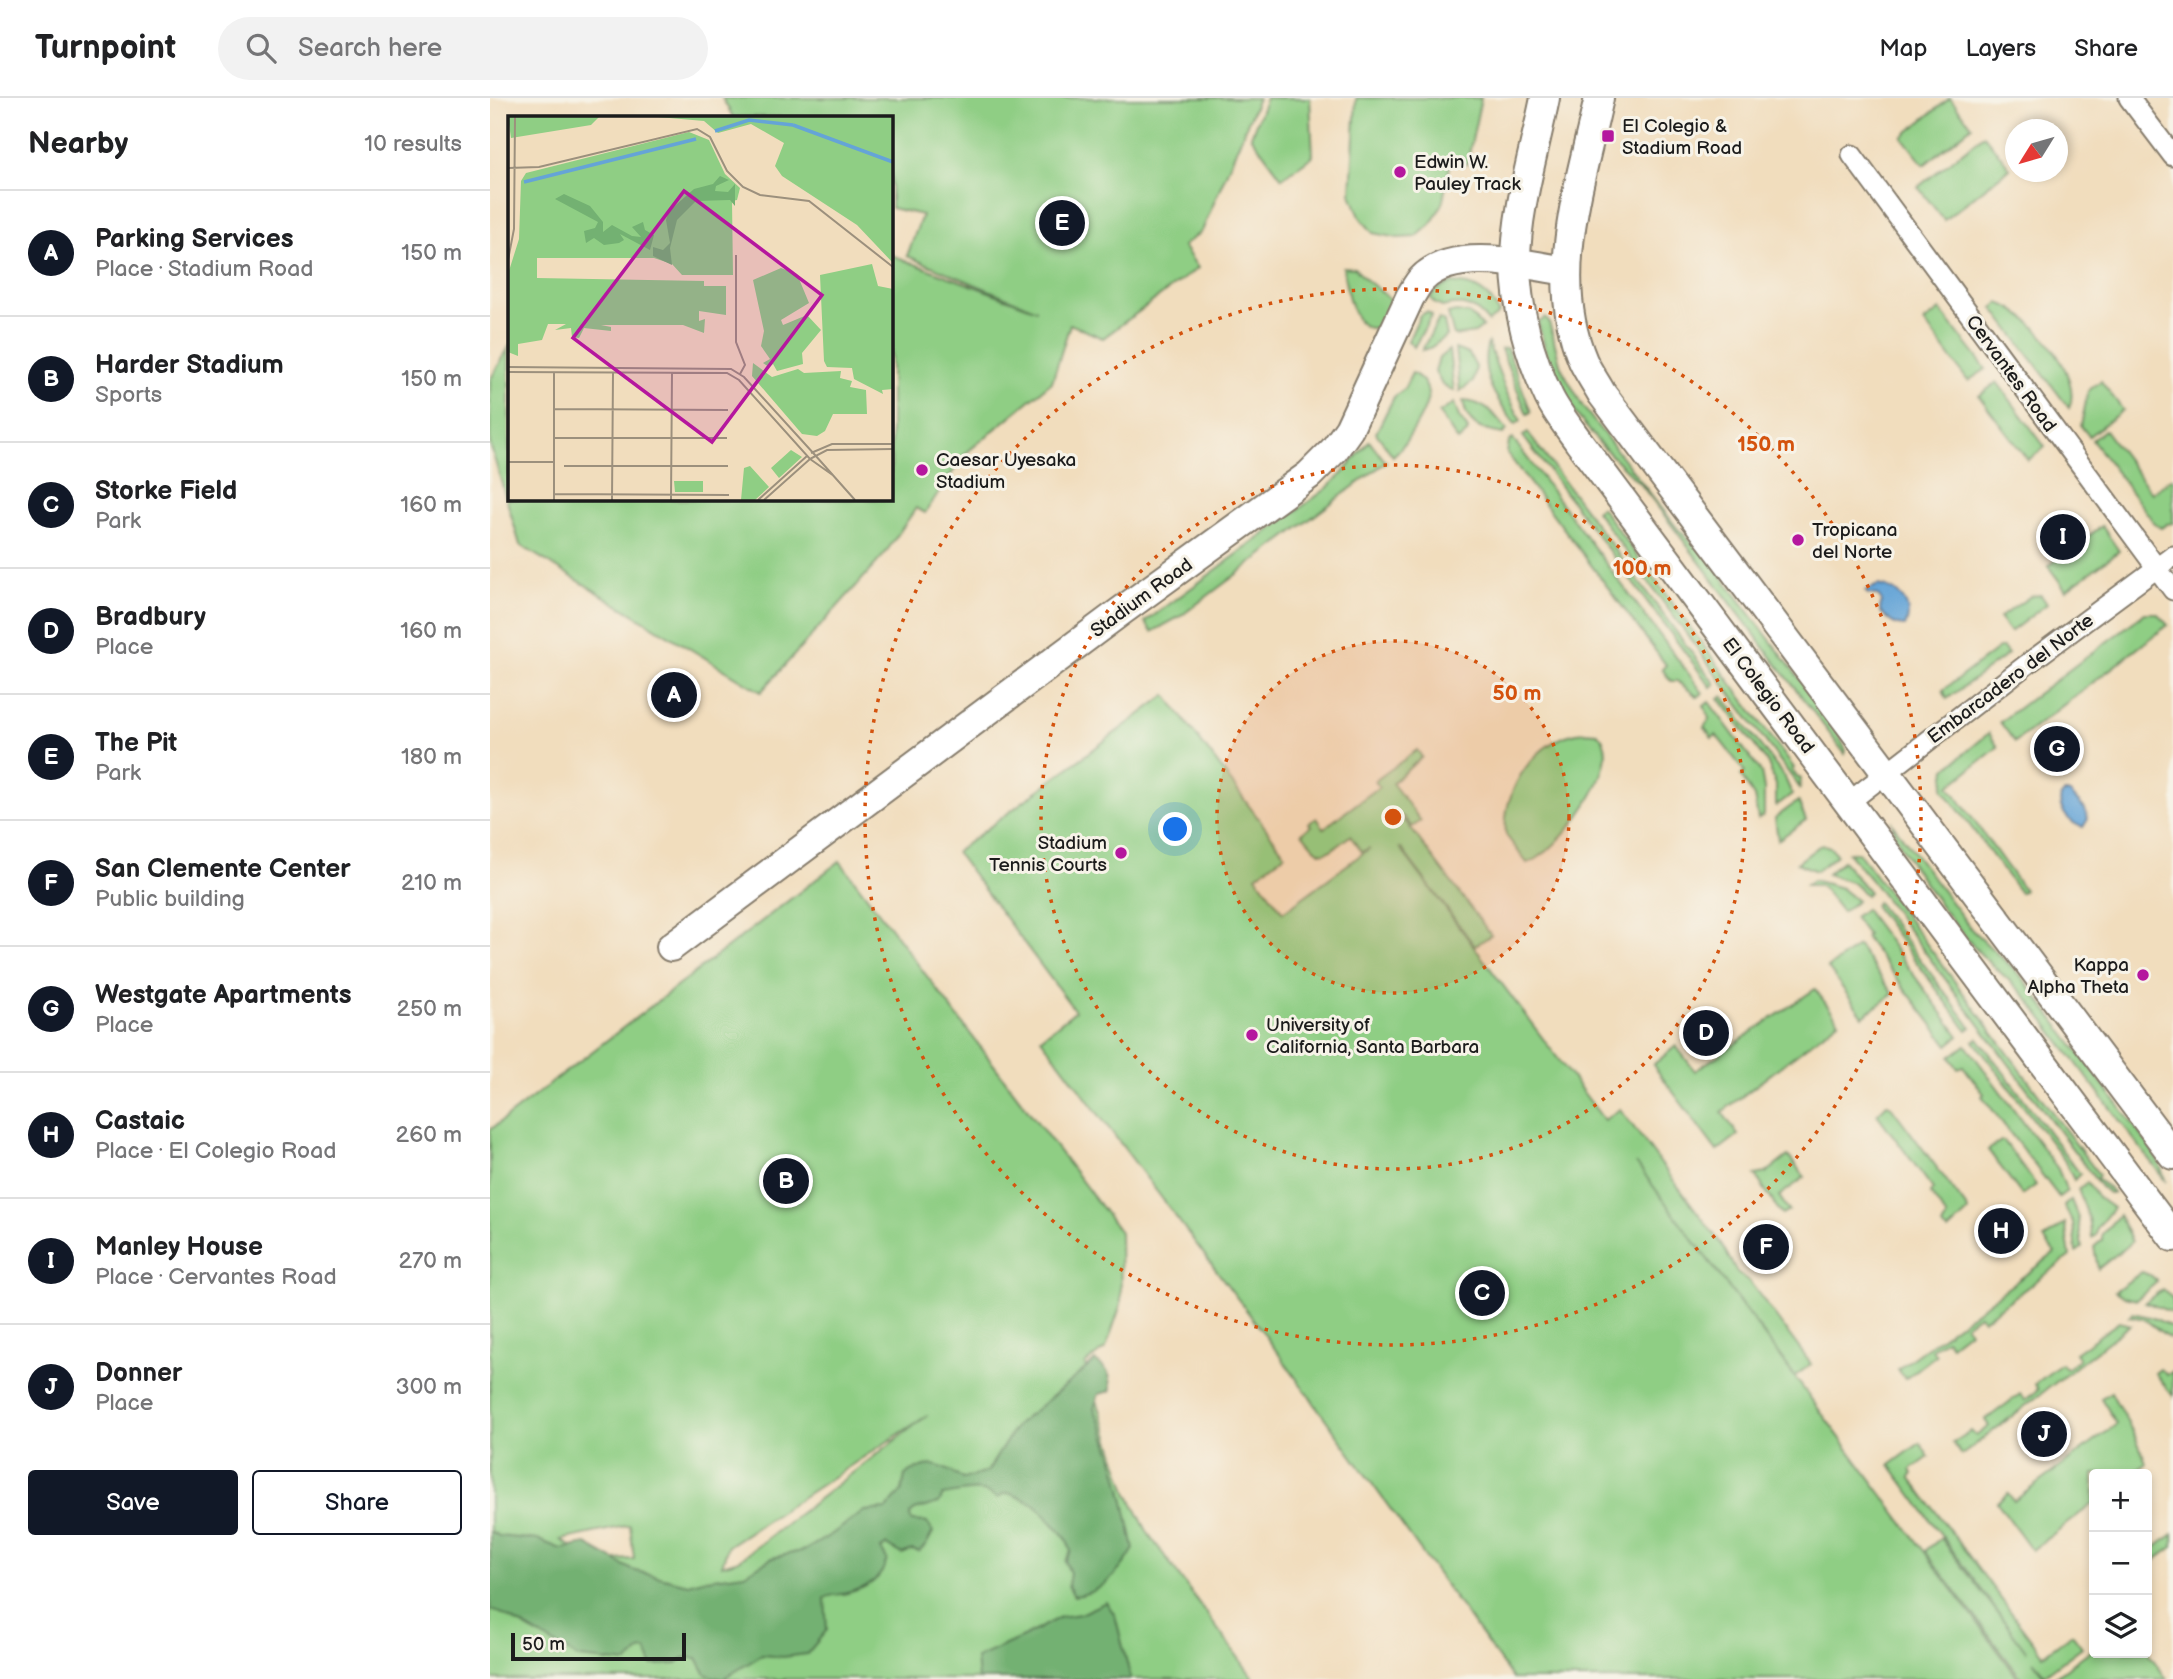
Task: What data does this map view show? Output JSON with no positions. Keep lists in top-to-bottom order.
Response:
{
  "streets": {
    "main road": ["Stadium Road", "El Colegio Road"],
    "street": ["Cervantes Road", "Embarcadero del Norte"]
  },
  "crossings": [
    ["Cervantes Road", "Embarcadero del Norte"],
    ["Stadium Road", "El Colegio Road"],
    ["Embarcadero del Norte", "El Colegio Road"]
  ],
  "places": {
    "transit": ["El Colegio & Stadium Road"],
    "other": [
      "Edwin W. Pauley Track",
      "Caesar Uyesaka Stadium",
      "Tropicana del Norte",
      "Stadium Tennis Courts",
      "Kappa Alpha Theta",
      "University of California, Santa Barbara"
    ]
  },
  "scale_bar": "50 m",
  "north": "bottom left",
  "page": {
    "header": "Turnpoint",
    "search": "Search here",
    "nav": ["Map", "Layers", "Share"],
    "heading": ["Nearby", "10 results"],
    "list": [
      {
        "mark": "A",
        "name": "Parking Services",
        "note": "Place · Stadium Road",
        "value": "150 m"
      },
      {
        "mark": "B",
        "name": "Harder Stadium",
        "note": "Sports",
        "value": "150 m"
      },
      {
        "mark": "C",
        "name": "Storke Field",
        "note": "Park",
        "value": "160 m"
      },
      {
        "mark": "D",
        "name": "Bradbury",
        "note": "Place",
        "value": "160 m"
      },
      {
        "mark": "E",
        "name": "The Pit",
        "note": "Park",
        "value": "180 m"
      },
      {
        "mark": "F",
        "name": "San Clemente Center",
        "note": "Public building",
        "value": "210 m"
      },
      {
        "mark": "G",
        "name": "Westgate Apartments",
        "note": "Place",
        "value": "250 m"
      },
      {
        "mark": "H",
        "name": "Castaic",
        "note": "Place · El Colegio Road",
        "value": "260 m"
      },
      {
        "mark": "I",
        "name": "Manley House",
        "note": "Place · Cervantes Road",
        "value": "270 m"
      },
      {
        "mark": "J",
        "name": "Donner",
        "note": "Place",
        "value": "300 m"
      }
    ],
    "pins": [
      "E",
      "I",
      "A",
      "G",
      "D",
      "B",
      "H",
      "F",
      "C",
      "J"
    ],
    "buttons": ["Save", "Share"],
    "map_buttons": ["+", "−"],
    "scale": "50 m"
  },
  "rings": ["150 m", "100 m", "50 m"]
}
